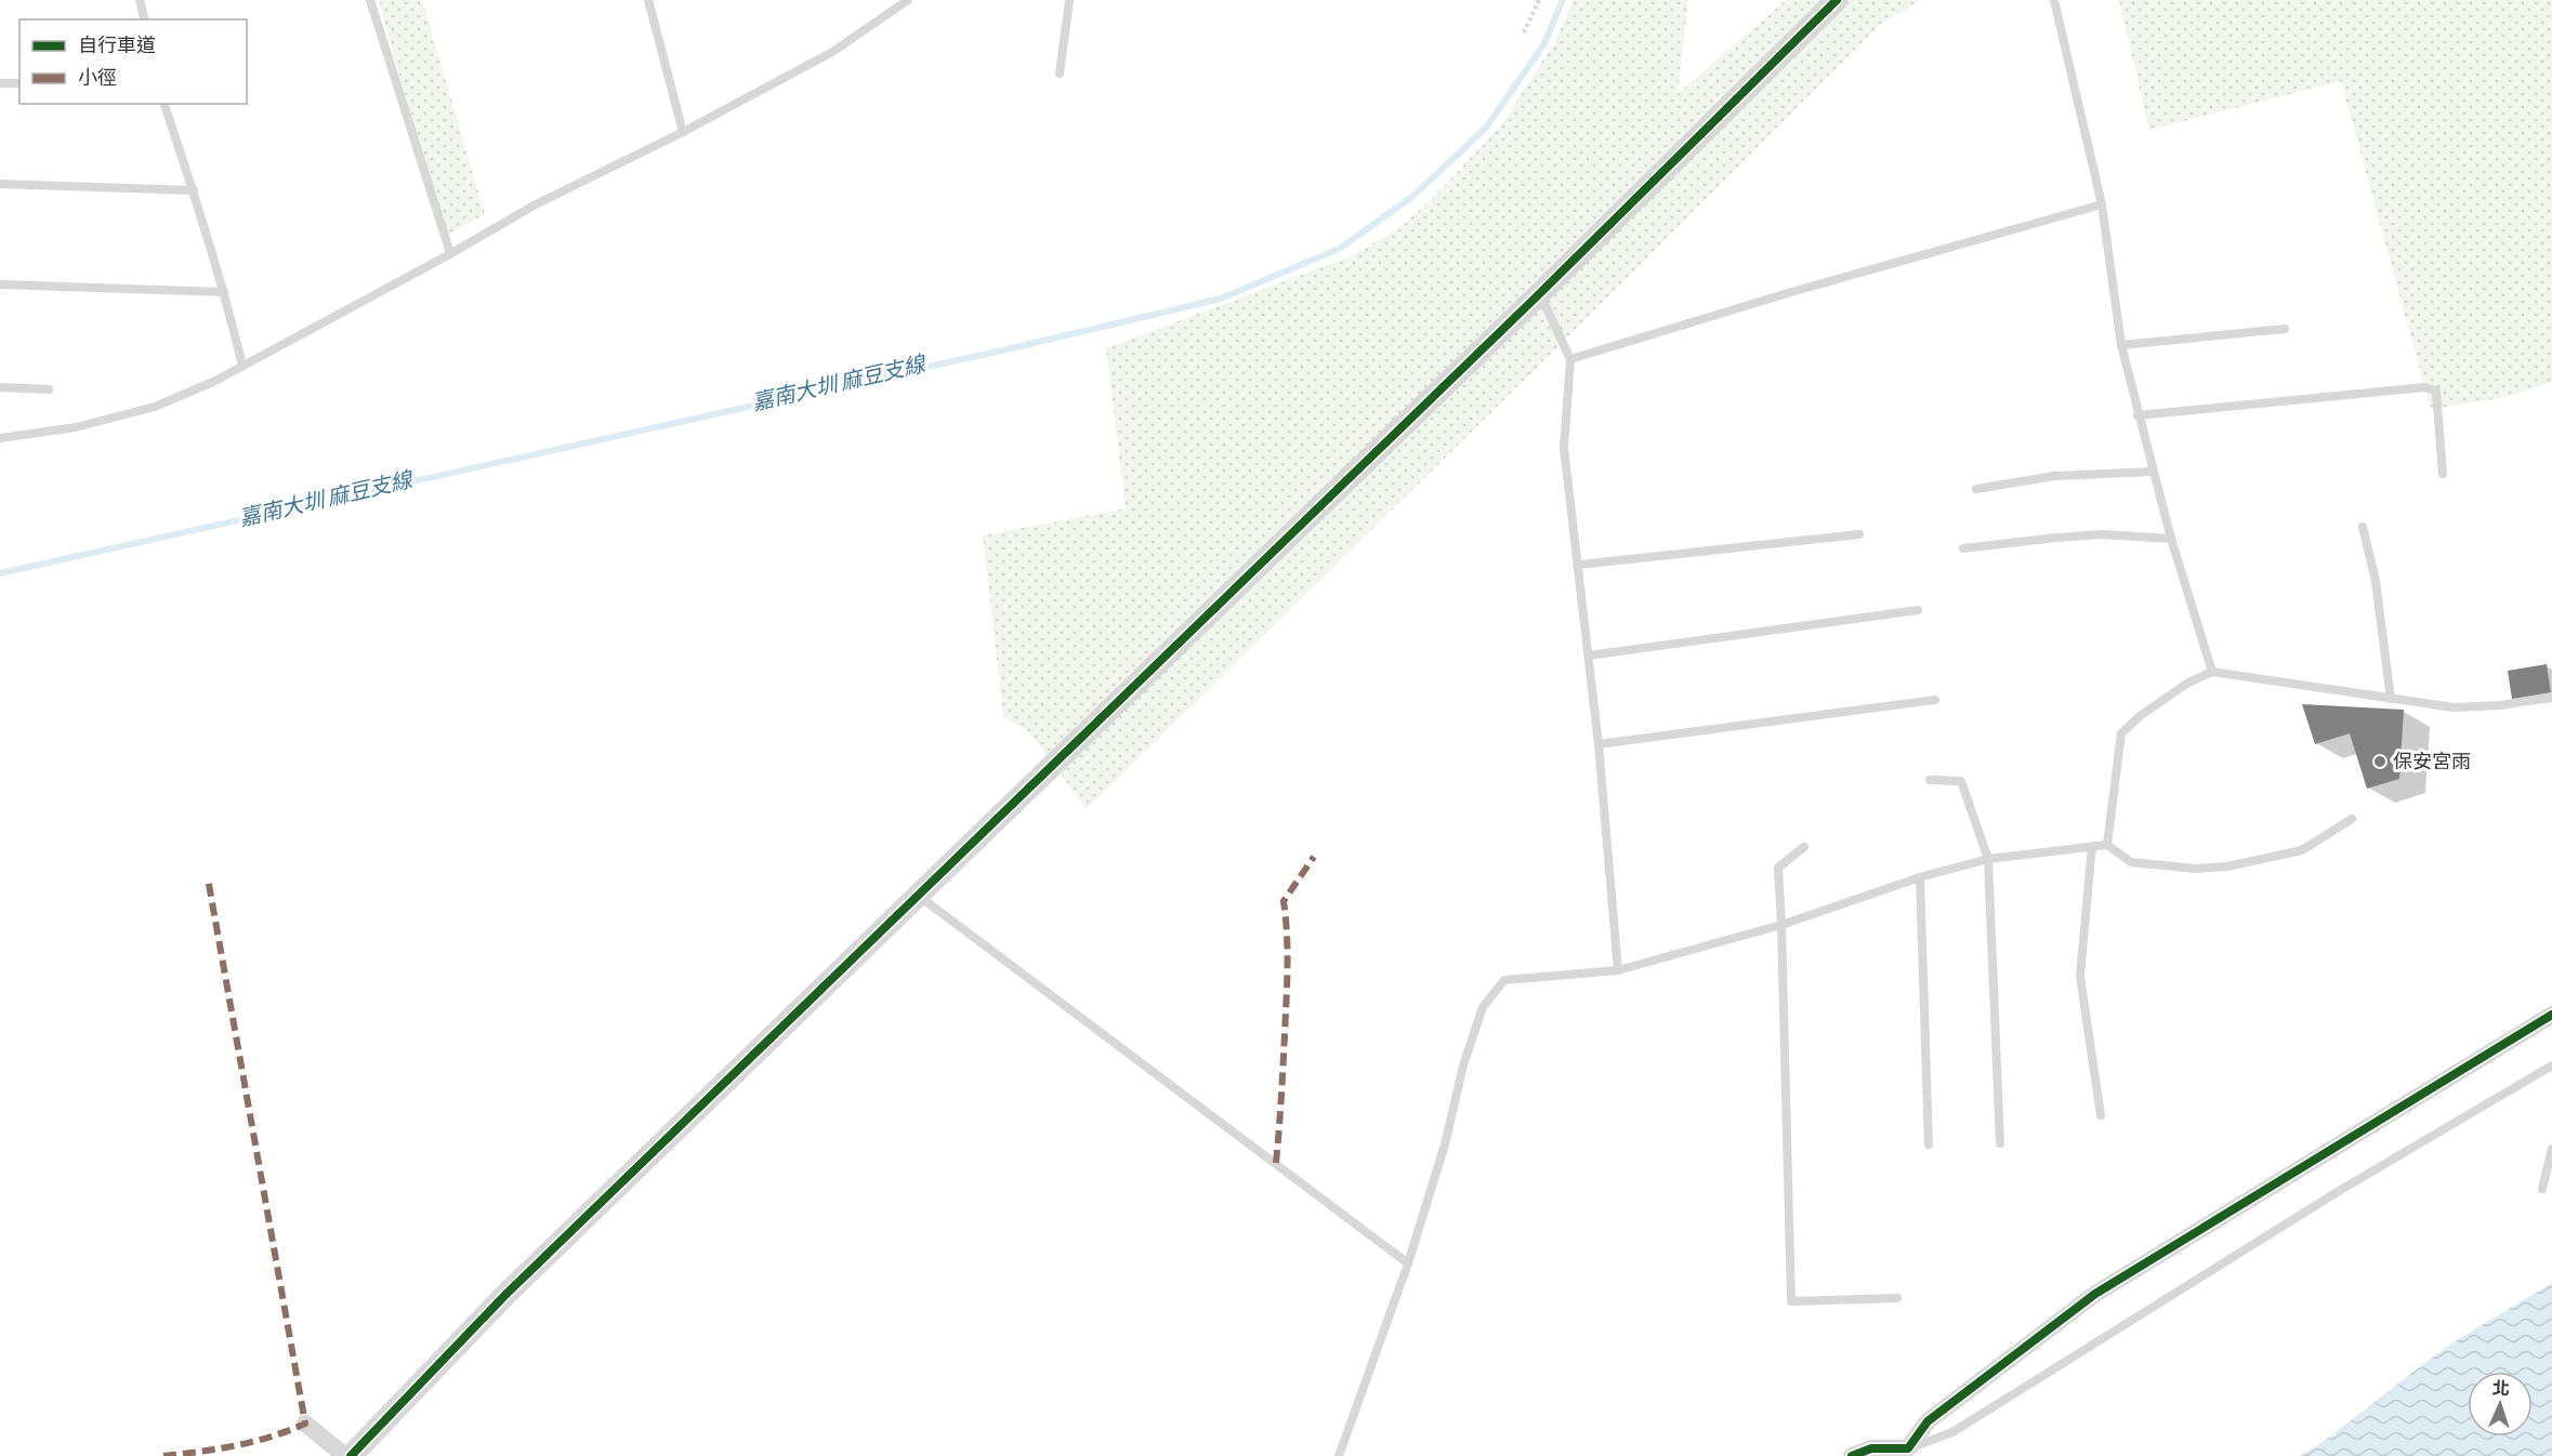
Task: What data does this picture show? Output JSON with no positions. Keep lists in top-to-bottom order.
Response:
{
  "water": ["嘉南大圳 麻豆支線"],
  "places": ["保安宮雨"],
  "legend": ["自行車道", "小徑"],
  "north": "top"
}
